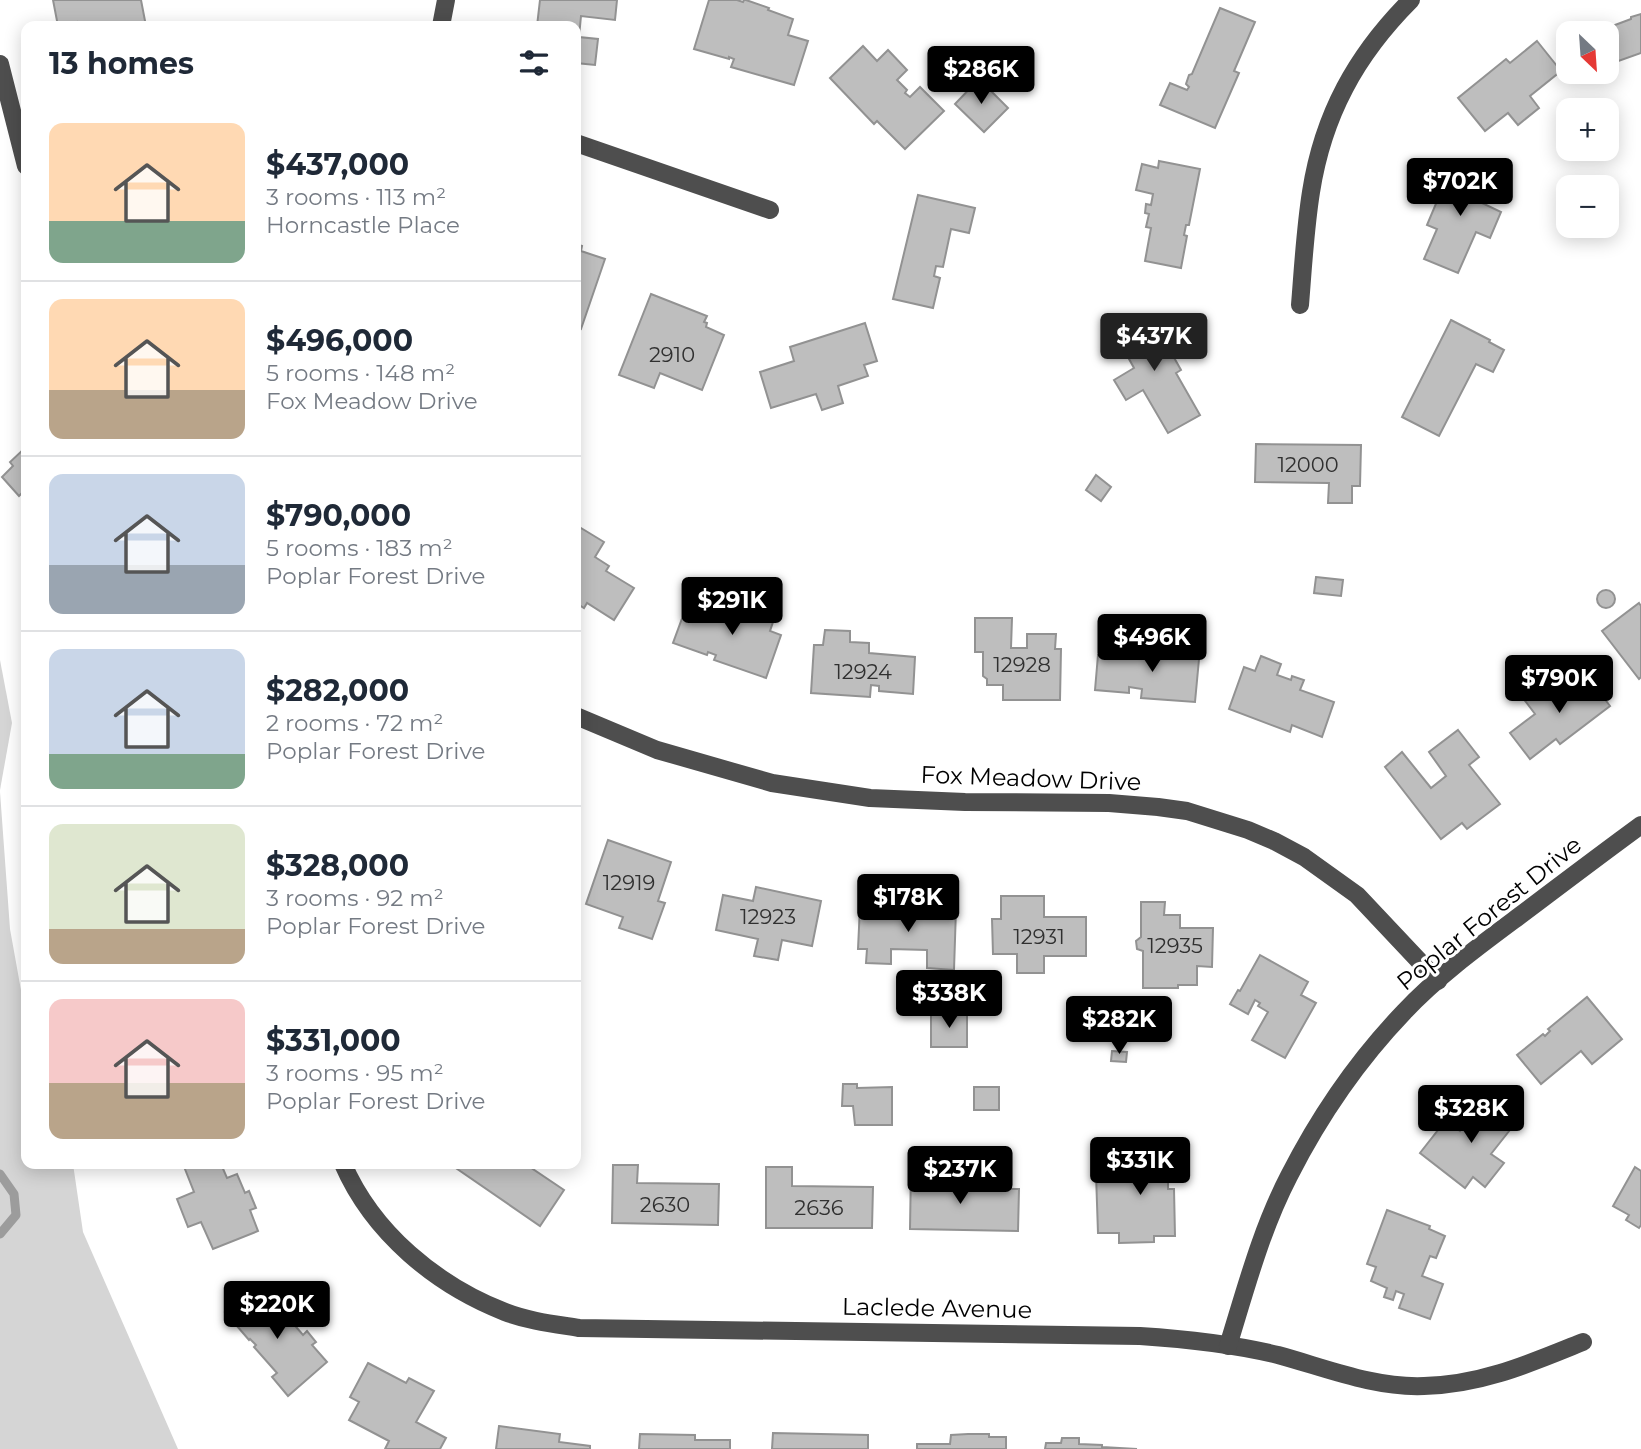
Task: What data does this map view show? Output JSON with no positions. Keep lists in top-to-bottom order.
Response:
{
  "streets": {
    "street": ["Fox Meadow Drive", "Poplar Forest Drive", "Laclede Avenue"]
  },
  "crossings": [
    ["Fox Meadow Drive", "Poplar Forest Drive"],
    ["Poplar Forest Drive", "Laclede Avenue"]
  ],
  "house_numbers": [
    "2910",
    "12000",
    "12928",
    "12924",
    "12919",
    "12923",
    "12931",
    "12935",
    "2630",
    "2636"
  ],
  "north": "bottom right",
  "page": {
    "map_buttons": ["+", "−"],
    "heading": "13 homes",
    "price": [
      "$286K",
      "$702K",
      "$437K",
      "$291K",
      "$496K",
      "$790K",
      "$178K",
      "$338K",
      "$282K",
      "$328K",
      "$331K",
      "$237K",
      "$220K"
    ],
    "list": [
      {
        "name": "$437,000",
        "note": "3 rooms · 113 m² · Horncastle Place"
      },
      {
        "name": "$496,000",
        "note": "5 rooms · 148 m² · Fox Meadow Drive"
      },
      {
        "name": "$790,000",
        "note": "5 rooms · 183 m² · Poplar Forest Drive"
      },
      {
        "name": "$282,000",
        "note": "2 rooms · 72 m² · Poplar Forest Drive"
      },
      {
        "name": "$328,000",
        "note": "3 rooms · 92 m² · Poplar Forest Drive"
      },
      {
        "name": "$331,000",
        "note": "3 rooms · 95 m² · Poplar Forest Drive"
      }
    ]
  }
}
